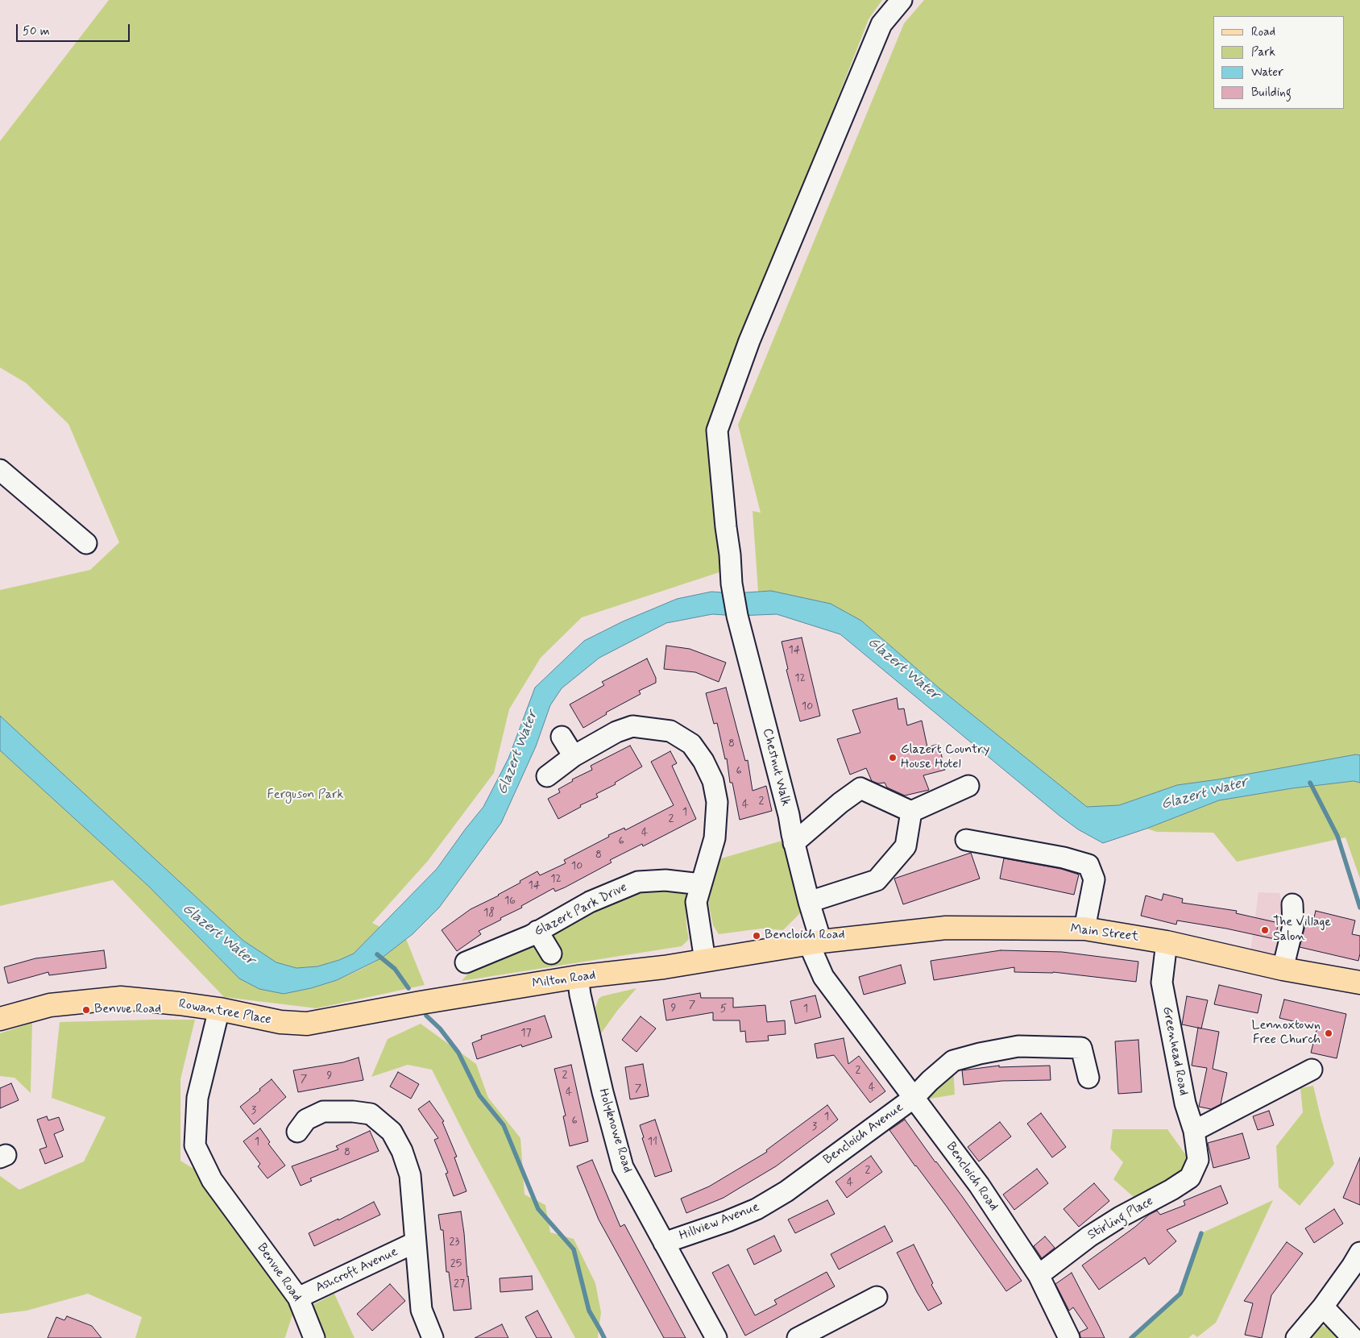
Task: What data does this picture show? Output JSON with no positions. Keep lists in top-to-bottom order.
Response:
{
  "streets": {
    "main road": ["Main Street", "Milton Road", "Rowantree Place"],
    "street": [
      "Chestnut Walk",
      "Glazert Park Drive",
      "Greenhead Road",
      "Holyknowe Road",
      "Bencloich Avenue",
      "Bencloich Road",
      "Stirling Place",
      "Hillview Avenue",
      "Ashcroft Avenue",
      "Benvue Road"
    ]
  },
  "crossings": [
    ["Chestnut Walk", "Main Street"],
    ["Chestnut Walk", "Milton Road"],
    ["Chestnut Walk", "Bencloich Road"],
    ["Main Street", "Milton Road"],
    ["Main Street", "Greenhead Road"],
    ["Main Street", "Bencloich Road"],
    ["Milton Road", "Rowantree Place"],
    ["Milton Road", "Holyknowe Road"],
    ["Milton Road", "Bencloich Road"],
    ["Rowantree Place", "Benvue Road"],
    ["Greenhead Road", "Stirling Place"],
    ["Holyknowe Road", "Hillview Avenue"],
    ["Bencloich Avenue", "Bencloich Road"],
    ["Bencloich Avenue", "Hillview Avenue"],
    ["Bencloich Road", "Stirling Place"],
    ["Ashcroft Avenue", "Benvue Road"]
  ],
  "water": ["Glazert Water"],
  "parks": ["Ferguson Park"],
  "places": [
    "Glazert Country House Hotel",
    "The Village Salon",
    "Bencloich Road",
    "Benvue Road",
    "Lennoxtown Free Church"
  ],
  "house_numbers": [
    "14",
    "12",
    "10",
    "8",
    "6",
    "2",
    "4",
    "1",
    "2",
    "4",
    "6",
    "8",
    "10",
    "12",
    "14",
    "16",
    "18",
    "7",
    "9",
    "5",
    "1",
    "17",
    "2",
    "2",
    "9",
    "7",
    "4",
    "7",
    "4",
    "3",
    "1",
    "6",
    "3",
    "1",
    "11",
    "8",
    "2",
    "4",
    "23",
    "25",
    "27"
  ],
  "legend": [
    "Road",
    "Park",
    "Water",
    "Building"
  ],
  "scale_bar": "50 m"
}
